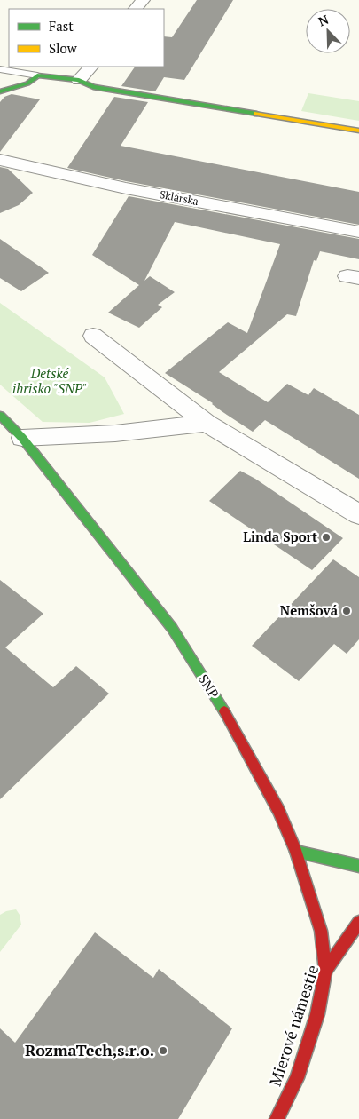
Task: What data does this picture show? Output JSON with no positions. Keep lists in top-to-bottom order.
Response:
{
  "streets": {
    "street": ["Sklárska", "SNP", "Mierové námestie"]
  },
  "crossings": [
    ["SNP", "Mierové námestie"]
  ],
  "parks": ["Detské ihrisko \"SNP\""],
  "places": ["Linda Sport", "Nemšová", "RozmaTech,s.r.o."],
  "legend": ["Fast", "Slow"],
  "north": "top left"
}
